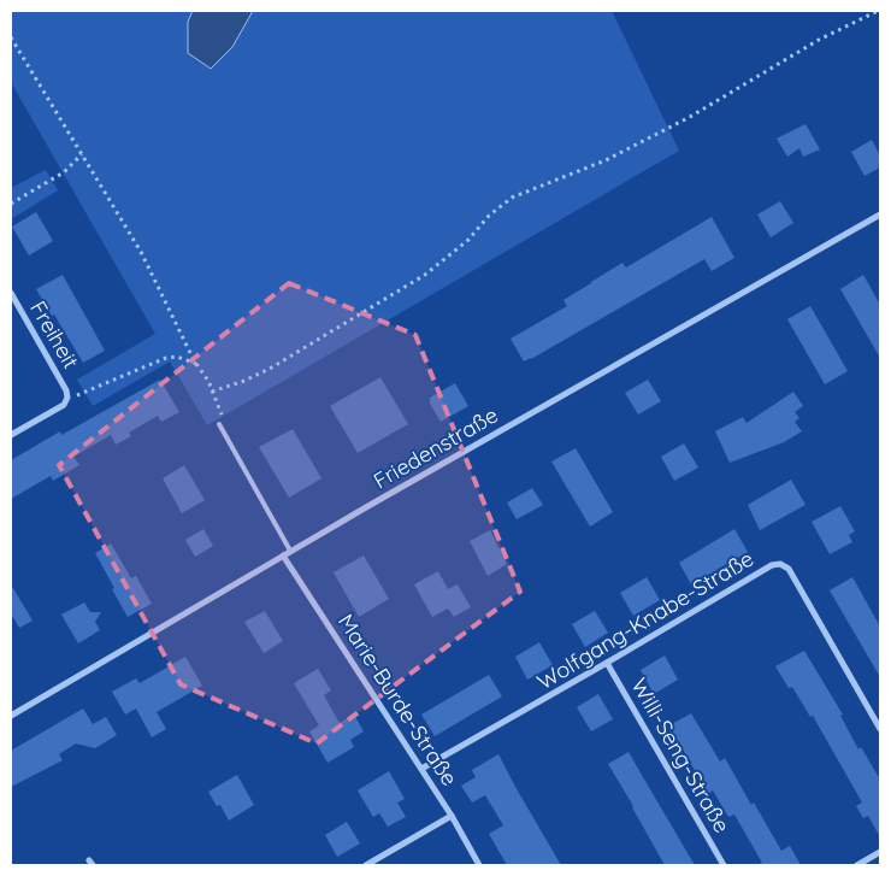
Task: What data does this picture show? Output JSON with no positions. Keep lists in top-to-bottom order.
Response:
{
  "streets": {
    "street": [
      "Freiheit",
      "Friedenstraße",
      "Wolfgang-Knabe-Straße",
      "Marie-Burde-Straße",
      "Willi-Seng-Straße"
    ]
  },
  "crossings": [
    ["Friedenstraße", "Marie-Burde-Straße"],
    ["Wolfgang-Knabe-Straße", "Marie-Burde-Straße"],
    ["Wolfgang-Knabe-Straße", "Willi-Seng-Straße"]
  ]
}
